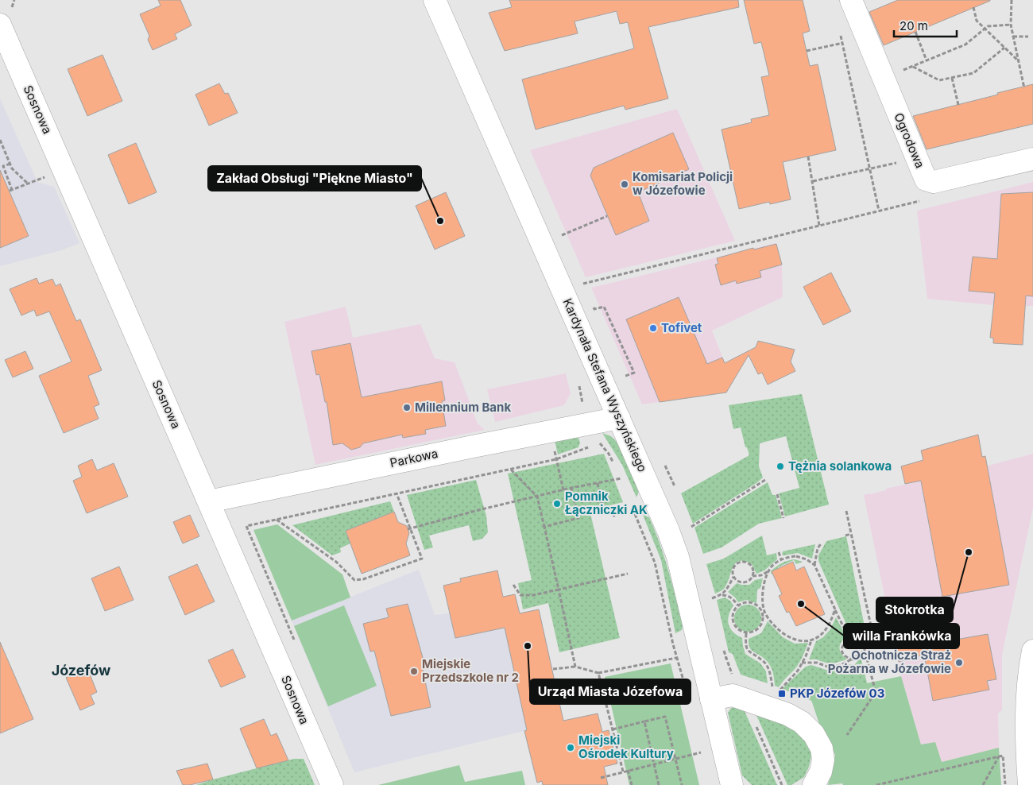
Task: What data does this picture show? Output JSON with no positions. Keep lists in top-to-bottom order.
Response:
{
  "streets": {
    "street": [
      "Sosnowa",
      "Ogrodowa",
      "Kardynała Stefana Wyszyńskiego",
      "Parkowa"
    ]
  },
  "crossings": [
    ["Sosnowa", "Parkowa"],
    ["Kardynała Stefana Wyszyńskiego", "Parkowa"]
  ],
  "districts": ["Józefów"],
  "places": {
    "other": [
      "Komisariat Policji w Józefowie",
      "Zakład Obsługi \"Piękne Miasto\"",
      "Tofivet",
      "Millennium Bank",
      "Tężnia solankowa",
      "Pomnik Łączniczki AK",
      "Stokrotka",
      "willa Frankówka",
      "Urząd Miasta Józefowa",
      "Ochotnicza Straż Pożarna w Józefowie",
      "Miejskie Przedszkole nr 2",
      "Miejski Ośrodek Kultury"
    ],
    "transit": ["PKP Józefów 03"]
  },
  "scale_bar": "20 m"
}
